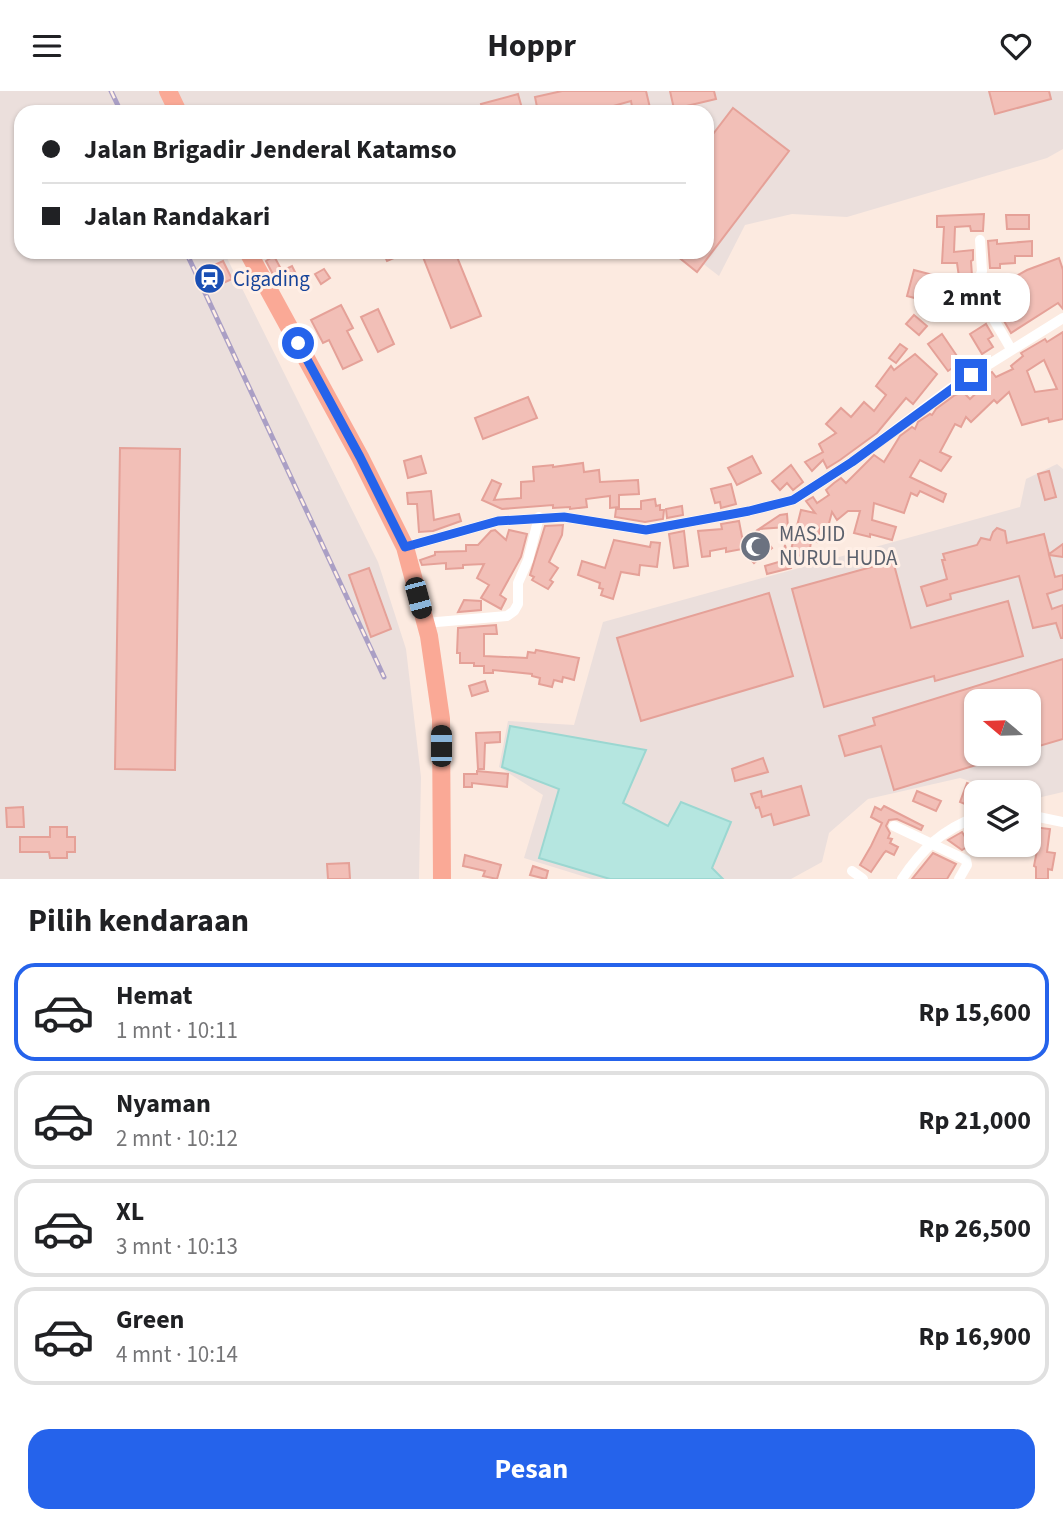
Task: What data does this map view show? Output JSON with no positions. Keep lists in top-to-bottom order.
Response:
{
  "places": {
    "station": ["Cigading"],
    "mosque": ["MASJID NURUL HUDA"]
  },
  "north": "left",
  "page": {
    "header": "Hoppr",
    "banner": ["Jalan Brigadir Jenderal Katamso", "Jalan Randakari"],
    "bubble": "2 mnt",
    "heading": "Pilih kendaraan",
    "list": [
      {
        "name": "Hemat",
        "note": "1 mnt · 10:11",
        "value": "Rp 15,600"
      },
      {
        "name": "Nyaman",
        "note": "2 mnt · 10:12",
        "value": "Rp 21,000"
      },
      {
        "name": "XL",
        "note": "3 mnt · 10:13",
        "value": "Rp 26,500"
      },
      {
        "name": "Green",
        "note": "4 mnt · 10:14",
        "value": "Rp 16,900"
      }
    ],
    "buttons": "Pesan"
  }
}
